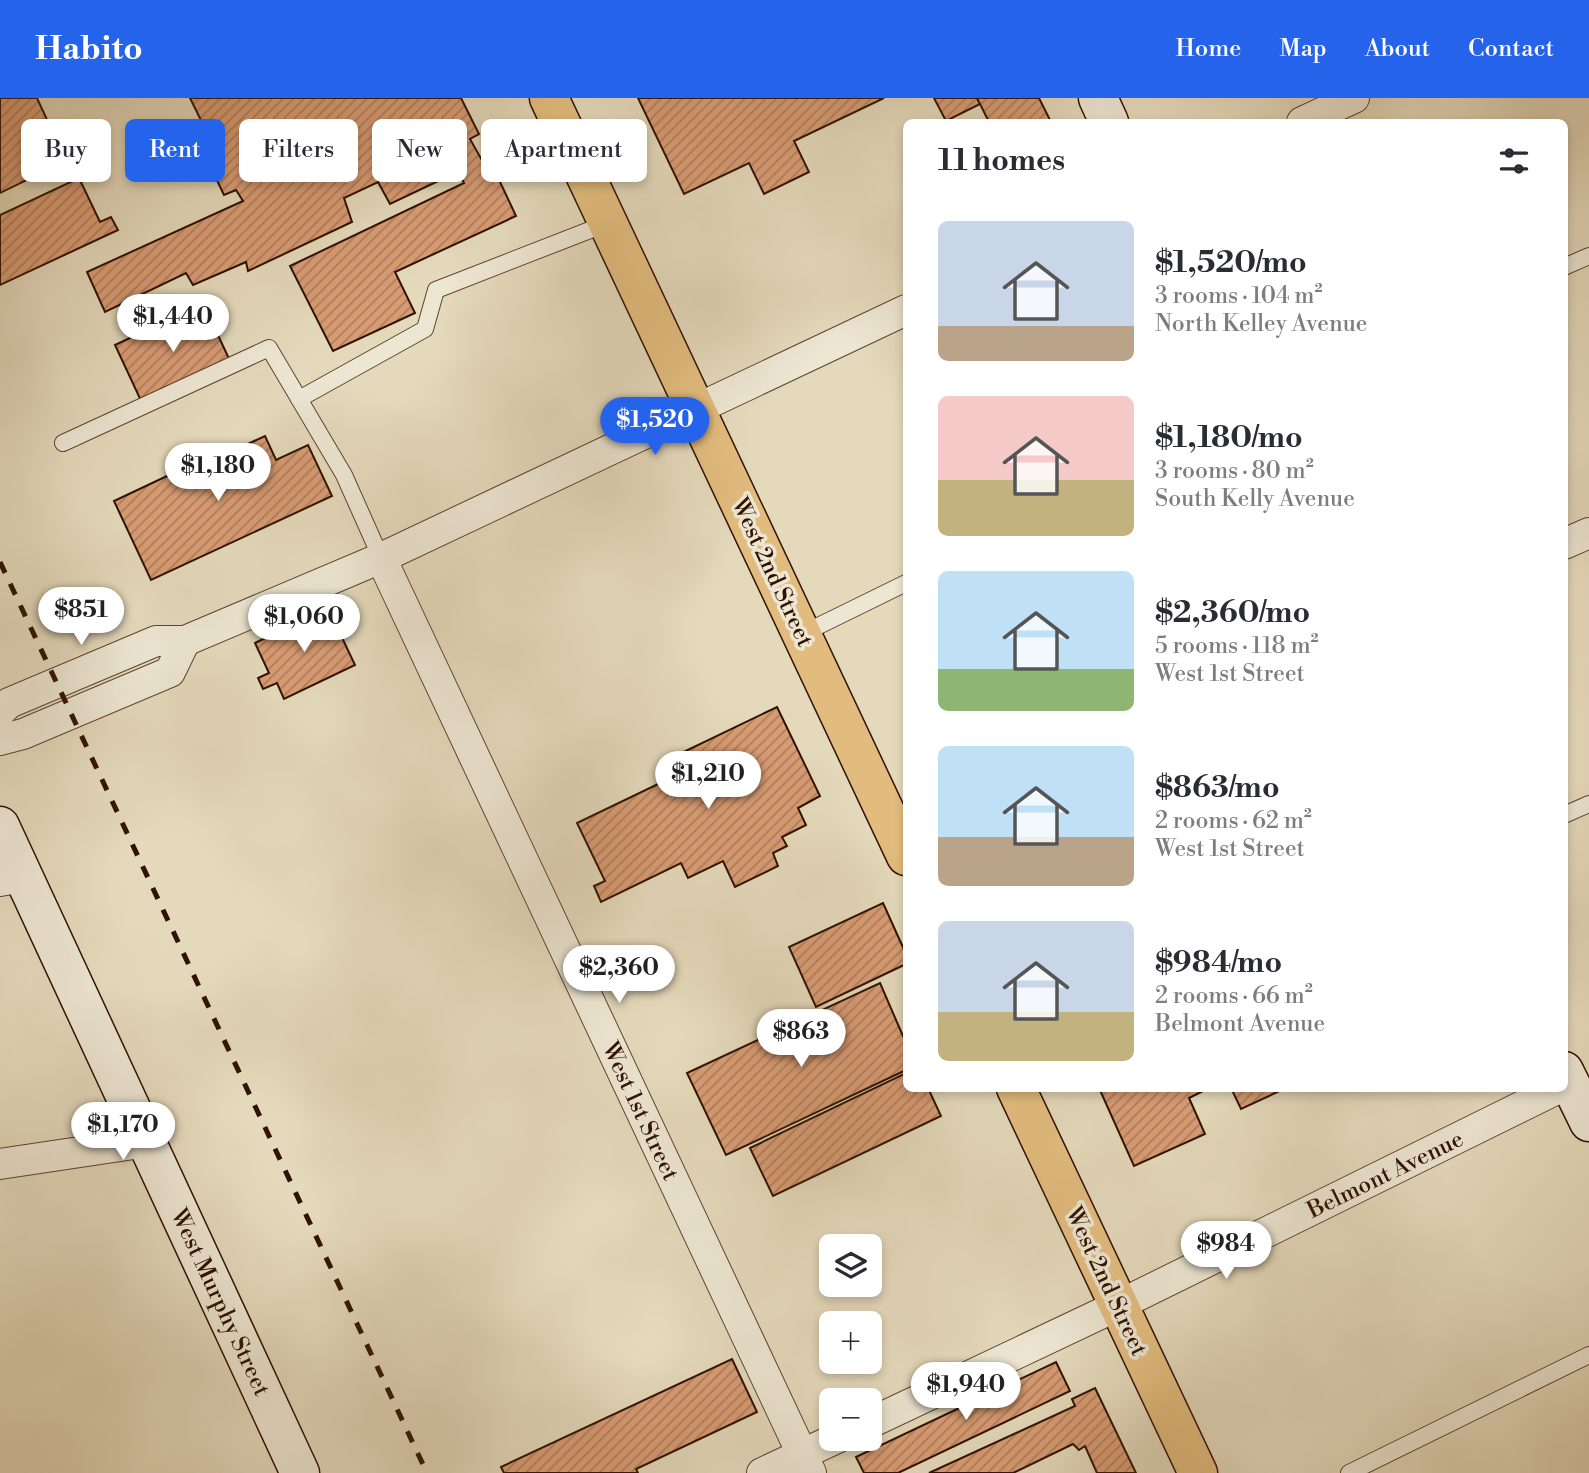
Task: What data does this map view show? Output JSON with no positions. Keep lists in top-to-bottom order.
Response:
{
  "streets": {
    "main road": ["West 2nd Street"],
    "street": ["West 1st Street", "Belmont Avenue", "West Murphy Street"]
  },
  "crossings": [
    ["West 2nd Street", "Belmont Avenue"]
  ],
  "page": {
    "header": "Habito",
    "nav": [
      "Home",
      "Map",
      "About",
      "Contact"
    ],
    "chip": [
      "Buy",
      "Rent",
      "Filters",
      "New",
      "Apartment"
    ],
    "heading": "11 homes",
    "list": [
      {
        "name": "$1,520/mo",
        "note": "3 rooms · 104 m² · North Kelley Avenue"
      },
      {
        "name": "$1,180/mo",
        "note": "3 rooms · 80 m² · South Kelly Avenue"
      },
      {
        "name": "$2,360/mo",
        "note": "5 rooms · 118 m² · West 1st Street"
      },
      {
        "name": "$863/mo",
        "note": "2 rooms · 62 m² · West 1st Street"
      },
      {
        "name": "$984/mo",
        "note": "2 rooms · 66 m² · Belmont Avenue"
      }
    ],
    "price": [
      "$1,440",
      "$1,520",
      "$1,180",
      "$851",
      "$1,060",
      "$1,210",
      "$2,360",
      "$863",
      "$1,170",
      "$984",
      "$1,940"
    ],
    "map_buttons": ["+", "−"]
  }
}
